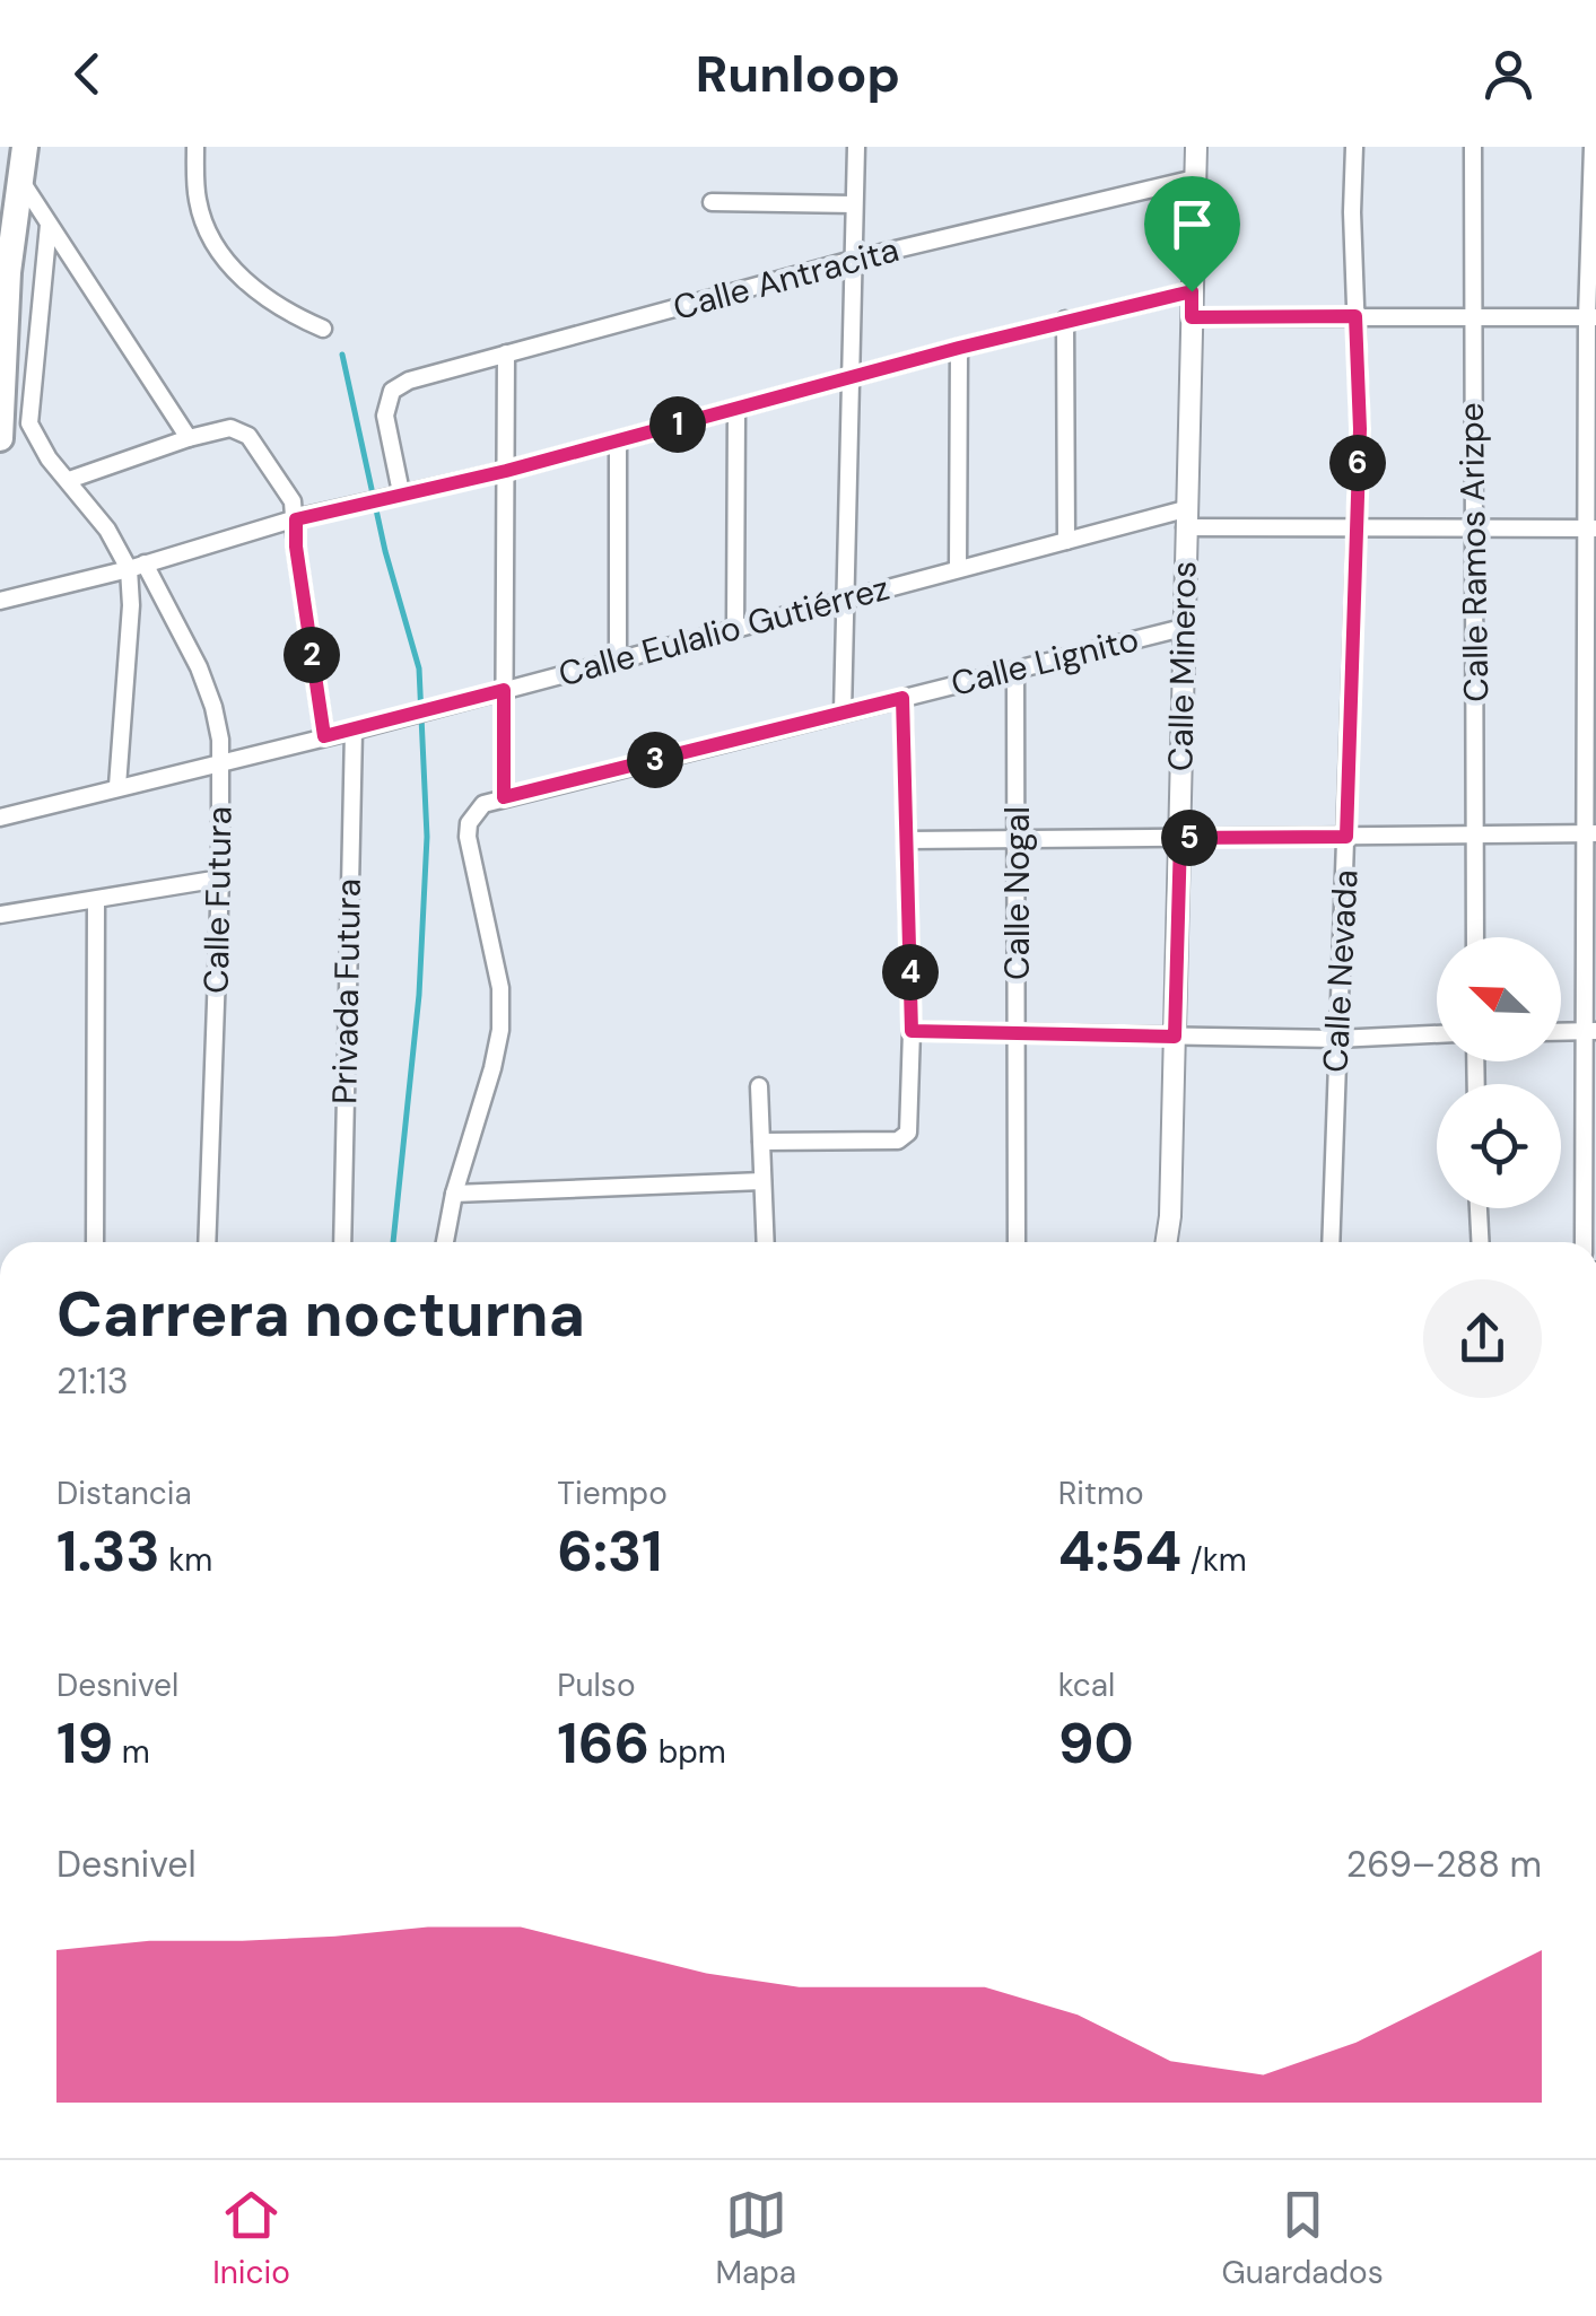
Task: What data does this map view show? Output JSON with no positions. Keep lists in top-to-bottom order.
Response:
{
  "streets": {
    "street": [
      "Calle Antracita",
      "Calle Ramos Arizpe",
      "Calle Eulalio Gutiérrez",
      "Calle Lignito",
      "Calle Mineros",
      "Calle Nogal",
      "Calle Futura",
      "Calle Nevada",
      "Privada Futura"
    ]
  },
  "crossings": [
    ["Calle Antracita", "Calle Mineros"],
    ["Calle Ramos Arizpe", "Calle Eulalio Gutiérrez"],
    ["Calle Eulalio Gutiérrez", "Calle Mineros"],
    ["Calle Eulalio Gutiérrez", "Calle Futura"],
    ["Calle Eulalio Gutiérrez", "Calle Nevada"],
    ["Calle Eulalio Gutiérrez", "Privada Futura"],
    ["Calle Lignito", "Calle Mineros"],
    ["Calle Lignito", "Calle Nogal"]
  ],
  "north": "top left",
  "page": {
    "header": "Runloop",
    "pins": [
      "1",
      "6",
      "2",
      "3",
      "5",
      "4"
    ],
    "heading": ["Carrera nocturna", "21:13"],
    "stats": [
      ["Distancia", "1.33 km"],
      ["Tiempo", "6:31"],
      ["Ritmo", "4:54 /km"],
      ["Desnivel", "19 m"],
      ["Pulso", "166 bpm"],
      ["kcal", "90"]
    ],
    "chart": ["Desnivel", "269–288 m"],
    "tabs": ["Inicio", "Mapa", "Guardados"]
  }
}
